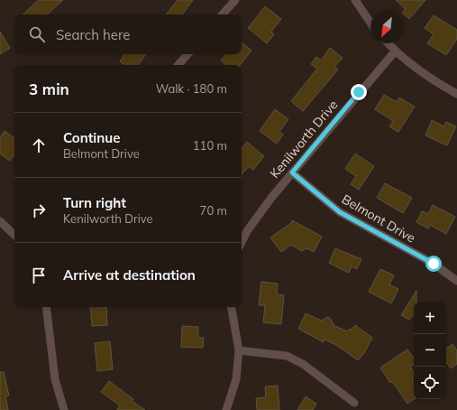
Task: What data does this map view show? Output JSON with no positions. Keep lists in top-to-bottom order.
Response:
{
  "streets": {
    "street": ["Kenilworth Drive", "Belmont Drive"]
  },
  "crossings": [
    ["Kenilworth Drive", "Belmont Drive"]
  ],
  "north": "bottom left",
  "page": {
    "search": "Search here",
    "heading": ["3 min", "Walk · 180 m"],
    "list": [
      ["Continue", "Belmont Drive", "110 m"],
      ["Turn right", "Kenilworth Drive", "70 m"],
      "Arrive at destination"
    ],
    "map_buttons": ["+", "−"]
  }
}
